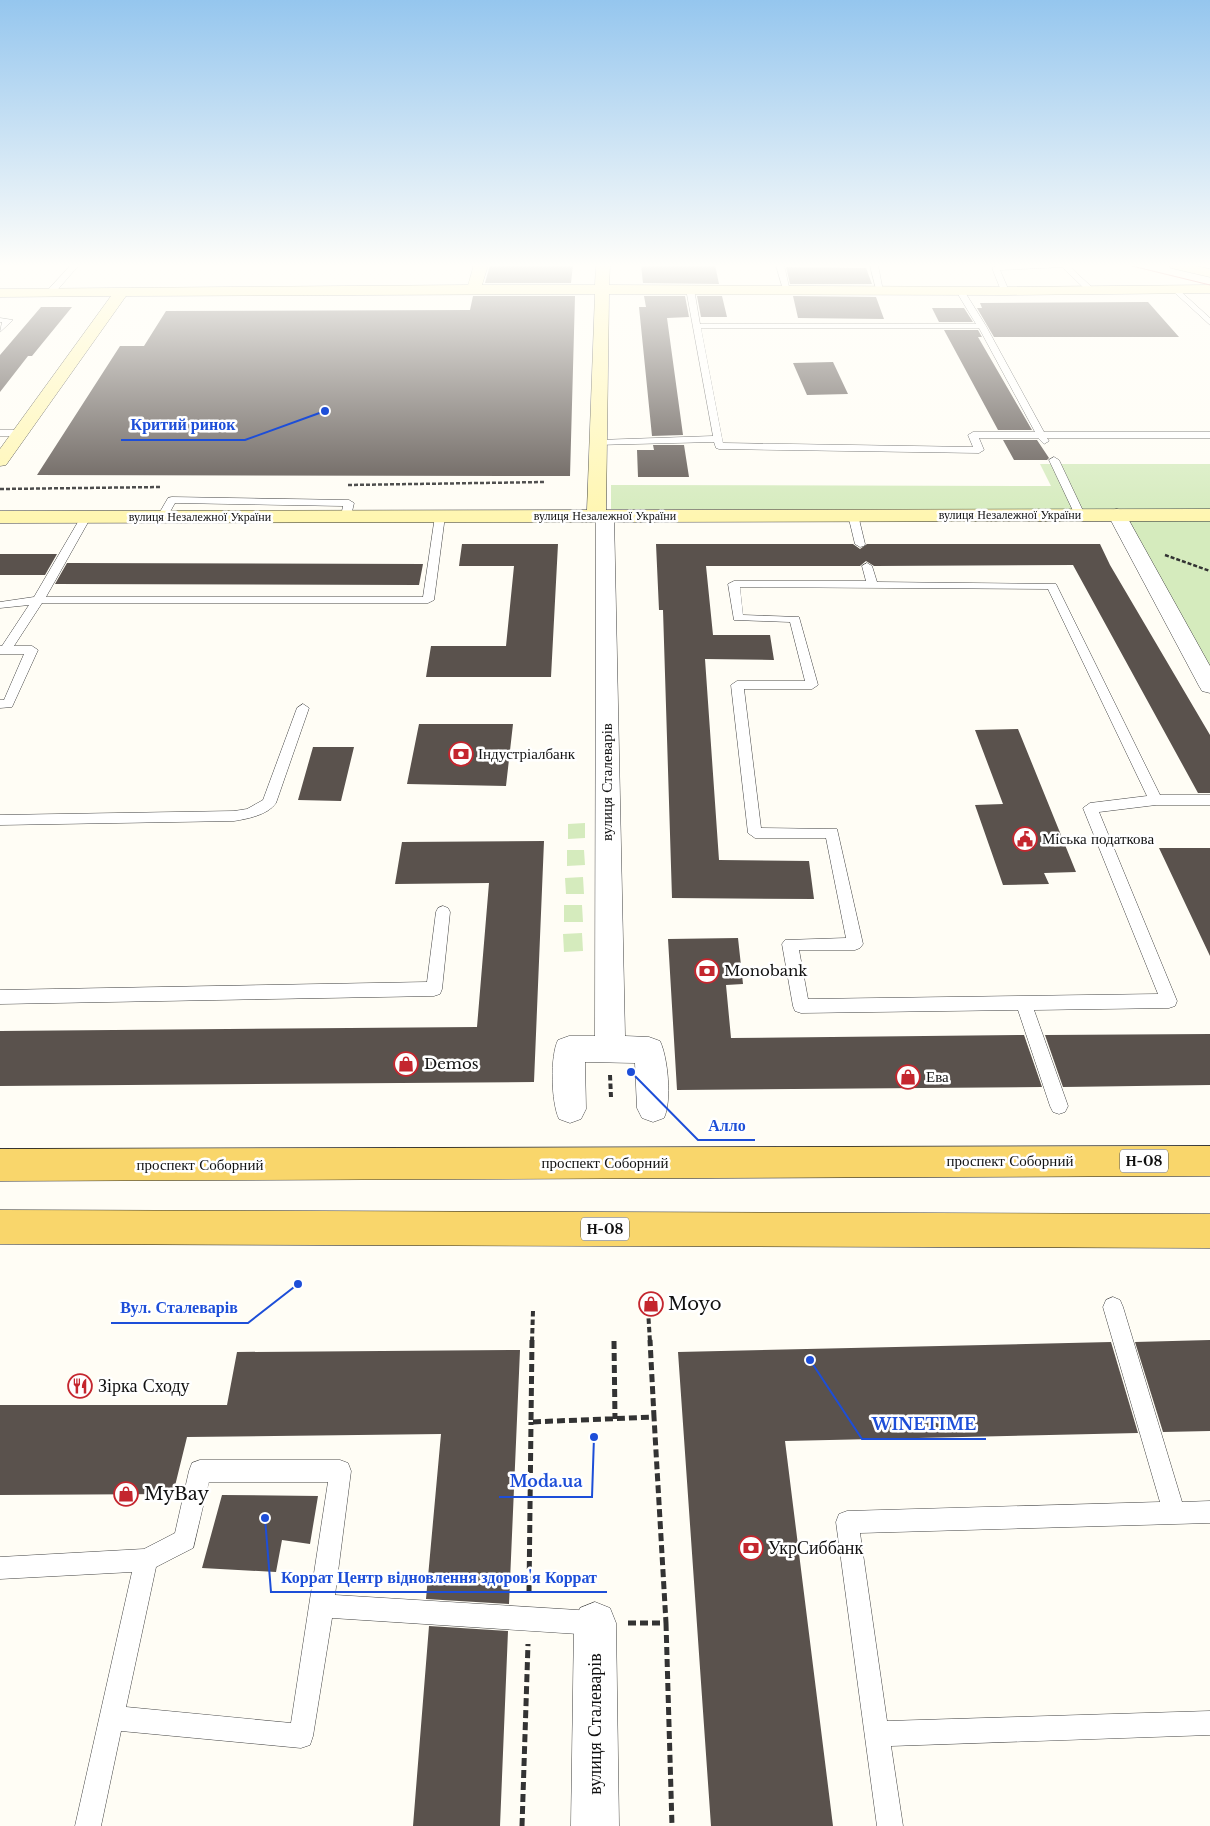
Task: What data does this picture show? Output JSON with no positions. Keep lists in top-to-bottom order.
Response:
{
  "streets": {
    "main road": ["проспект Соборний", "Н-08"],
    "street": ["вулиця Незалежної України", "вулиця Сталеварів"]
  },
  "crossings": [
    ["вулиця Незалежної України", "вулиця Сталеварів"]
  ],
  "places": {
    "other": [
      "Критий ринок",
      "Алло",
      "Вул. Сталеварів",
      "WINETIME",
      "Moda.ua",
      "Коррат Центр відновлення здоров'я Коррат"
    ],
    "bank": ["Індустріалбанк", "Monobank", "УкрСиббанк"],
    "public building": ["Міська податкова"],
    "shop": [
      "Demos",
      "Ева",
      "Moyo",
      "MyBay"
    ],
    "restaurant": ["Зірка Сходу"]
  }
}
